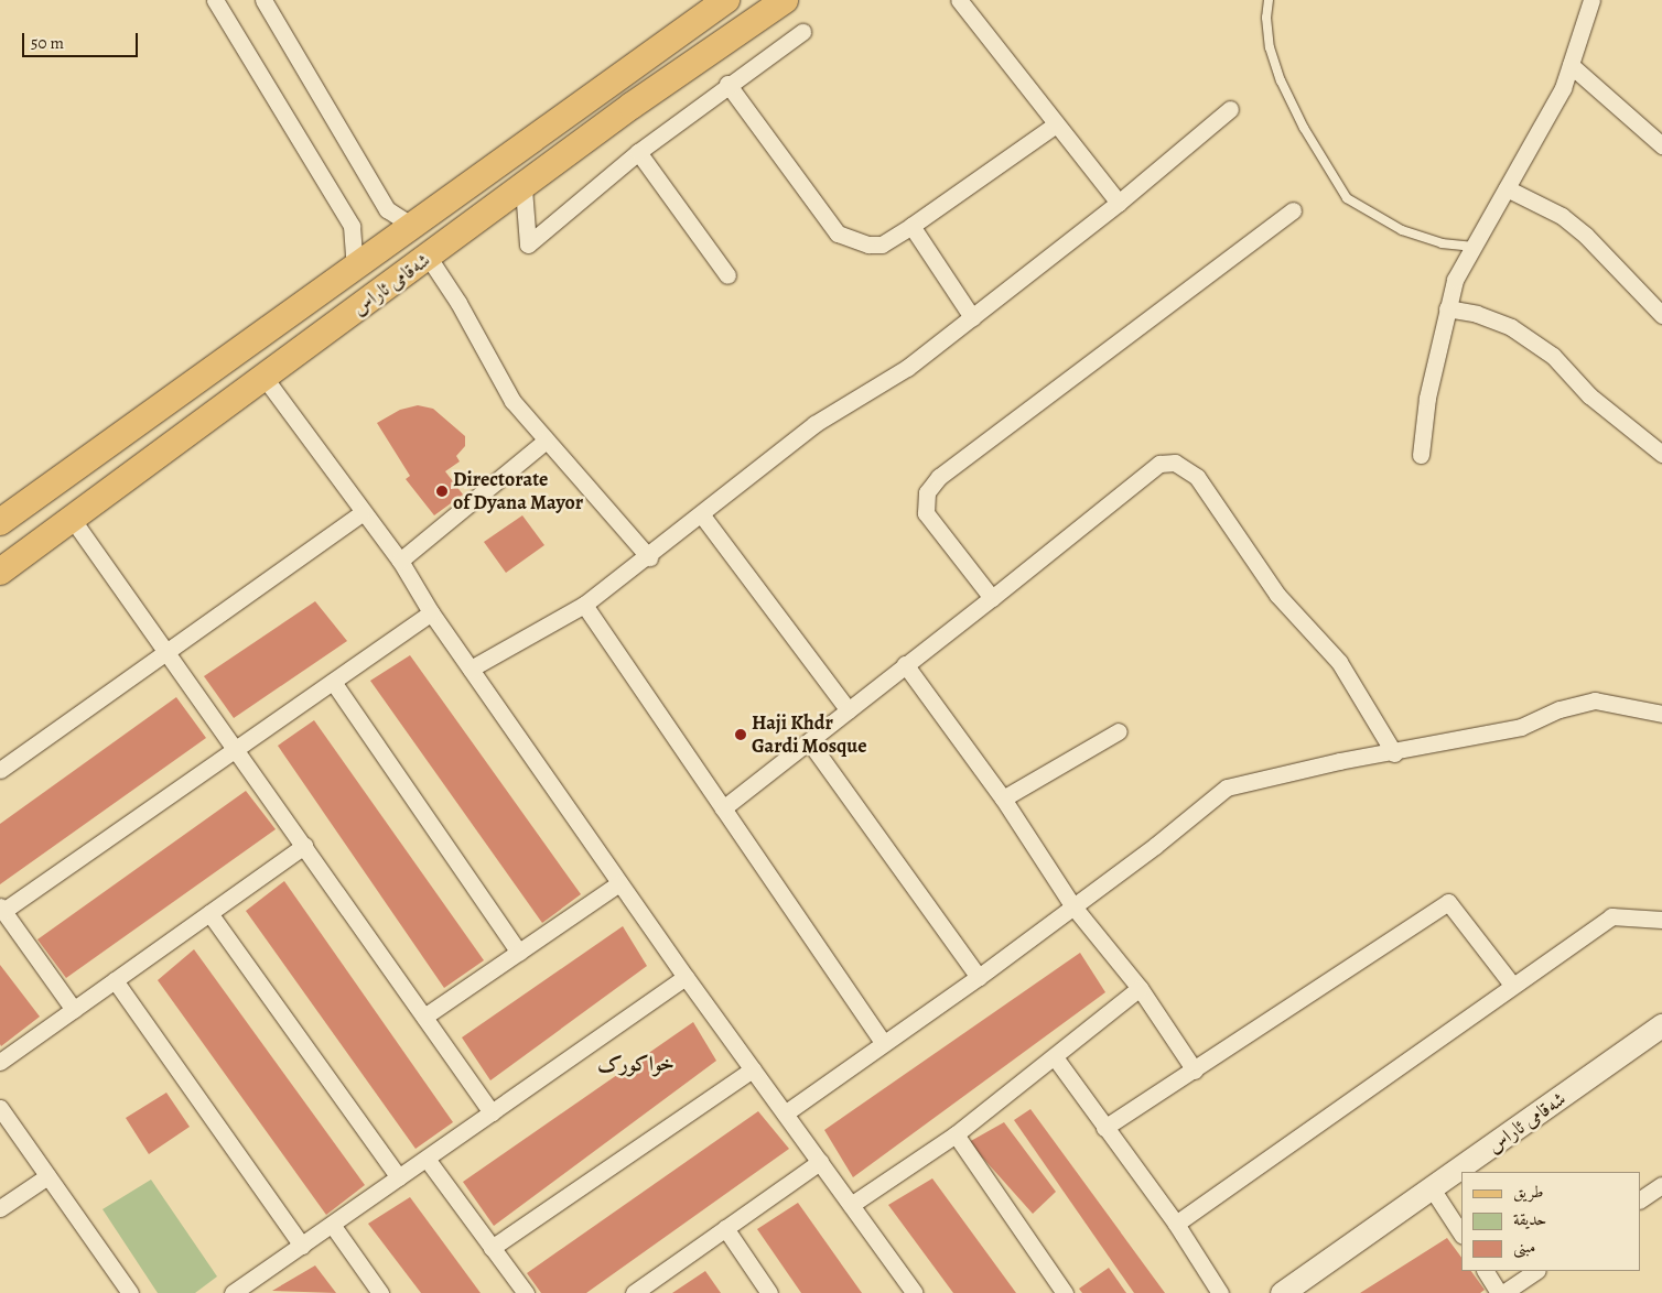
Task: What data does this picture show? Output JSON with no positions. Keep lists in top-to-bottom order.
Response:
{
  "streets": {
    "main road": ["شەقامی ئاراس"]
  },
  "districts": ["خواکورک"],
  "places": ["Directorate of Dyana Mayor", "Haji Khdr Gardi Mosque"],
  "legend": ["طريق", "حديقة", "مبنى"],
  "scale_bar": "50 m"
}
